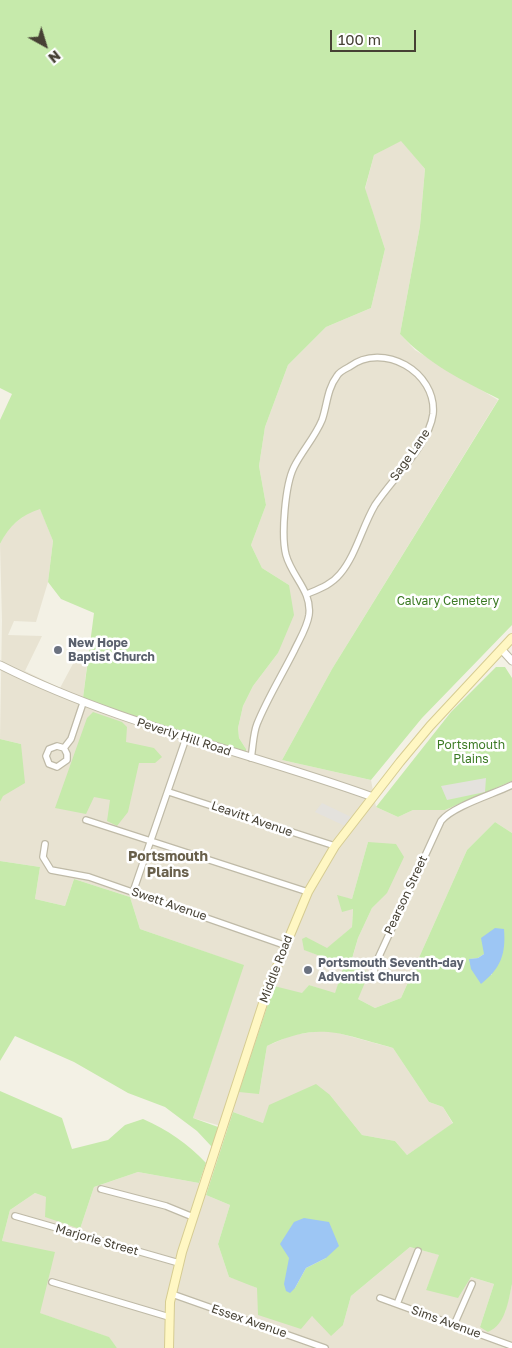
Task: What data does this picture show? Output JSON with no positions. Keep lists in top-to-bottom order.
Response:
{
  "streets": {
    "main road": ["Middle Road"],
    "street": [
      "Sage Lane",
      "Peverly Hill Road",
      "Leavitt Avenue",
      "Pearson Street",
      "Swett Avenue",
      "Marjorie Street",
      "Essex Avenue",
      "Sims Avenue"
    ]
  },
  "crossings": [
    ["Peverly Hill Road", "Middle Road"],
    ["Leavitt Avenue", "Middle Road"],
    ["Swett Avenue", "Middle Road"],
    ["Middle Road", "Marjorie Street"],
    ["Middle Road", "Essex Avenue"]
  ],
  "districts": ["Portsmouth Plains"],
  "parks": ["Calvary Cemetery", "Portsmouth Plains"],
  "places": ["New Hope Baptist Church", "Portsmouth Seventh-day Adventist Church"],
  "scale_bar": "100 m",
  "north": "bottom right"
}
